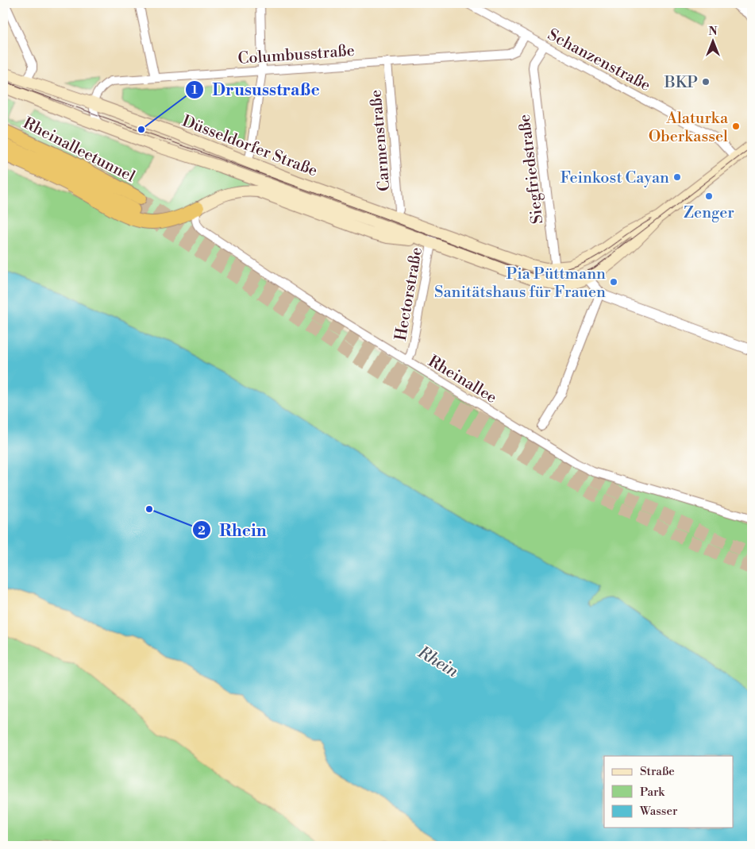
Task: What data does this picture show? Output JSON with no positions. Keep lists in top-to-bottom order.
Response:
{
  "streets": {
    "highway": ["Rheinalleetunnel"],
    "main road": ["Düsseldorfer Straße"],
    "street": [
      "Columbusstraße",
      "Schanzenstraße",
      "Carmenstraße",
      "Siegfriedstraße",
      "Hectorstraße",
      "Rheinallee"
    ]
  },
  "crossings": [
    ["Columbusstraße", "Schanzenstraße"],
    ["Columbusstraße", "Carmenstraße"],
    ["Columbusstraße", "Düsseldorfer Straße"],
    ["Schanzenstraße", "Siegfriedstraße"],
    ["Carmenstraße", "Düsseldorfer Straße"],
    ["Düsseldorfer Straße", "Siegfriedstraße"],
    ["Düsseldorfer Straße", "Hectorstraße"],
    ["Düsseldorfer Straße", "Rheinallee"],
    ["Hectorstraße", "Rheinallee"]
  ],
  "water": ["Rhein"],
  "places": [
    "BKP",
    "Alaturka Oberkassel",
    "Drususstraße",
    "Feinkost Cayan",
    "Zenger",
    "Pia Püttmann Sanitätshaus für Frauen",
    "Rhein"
  ],
  "legend": ["Straße", "Park", "Wasser"],
  "north": "top"
}
